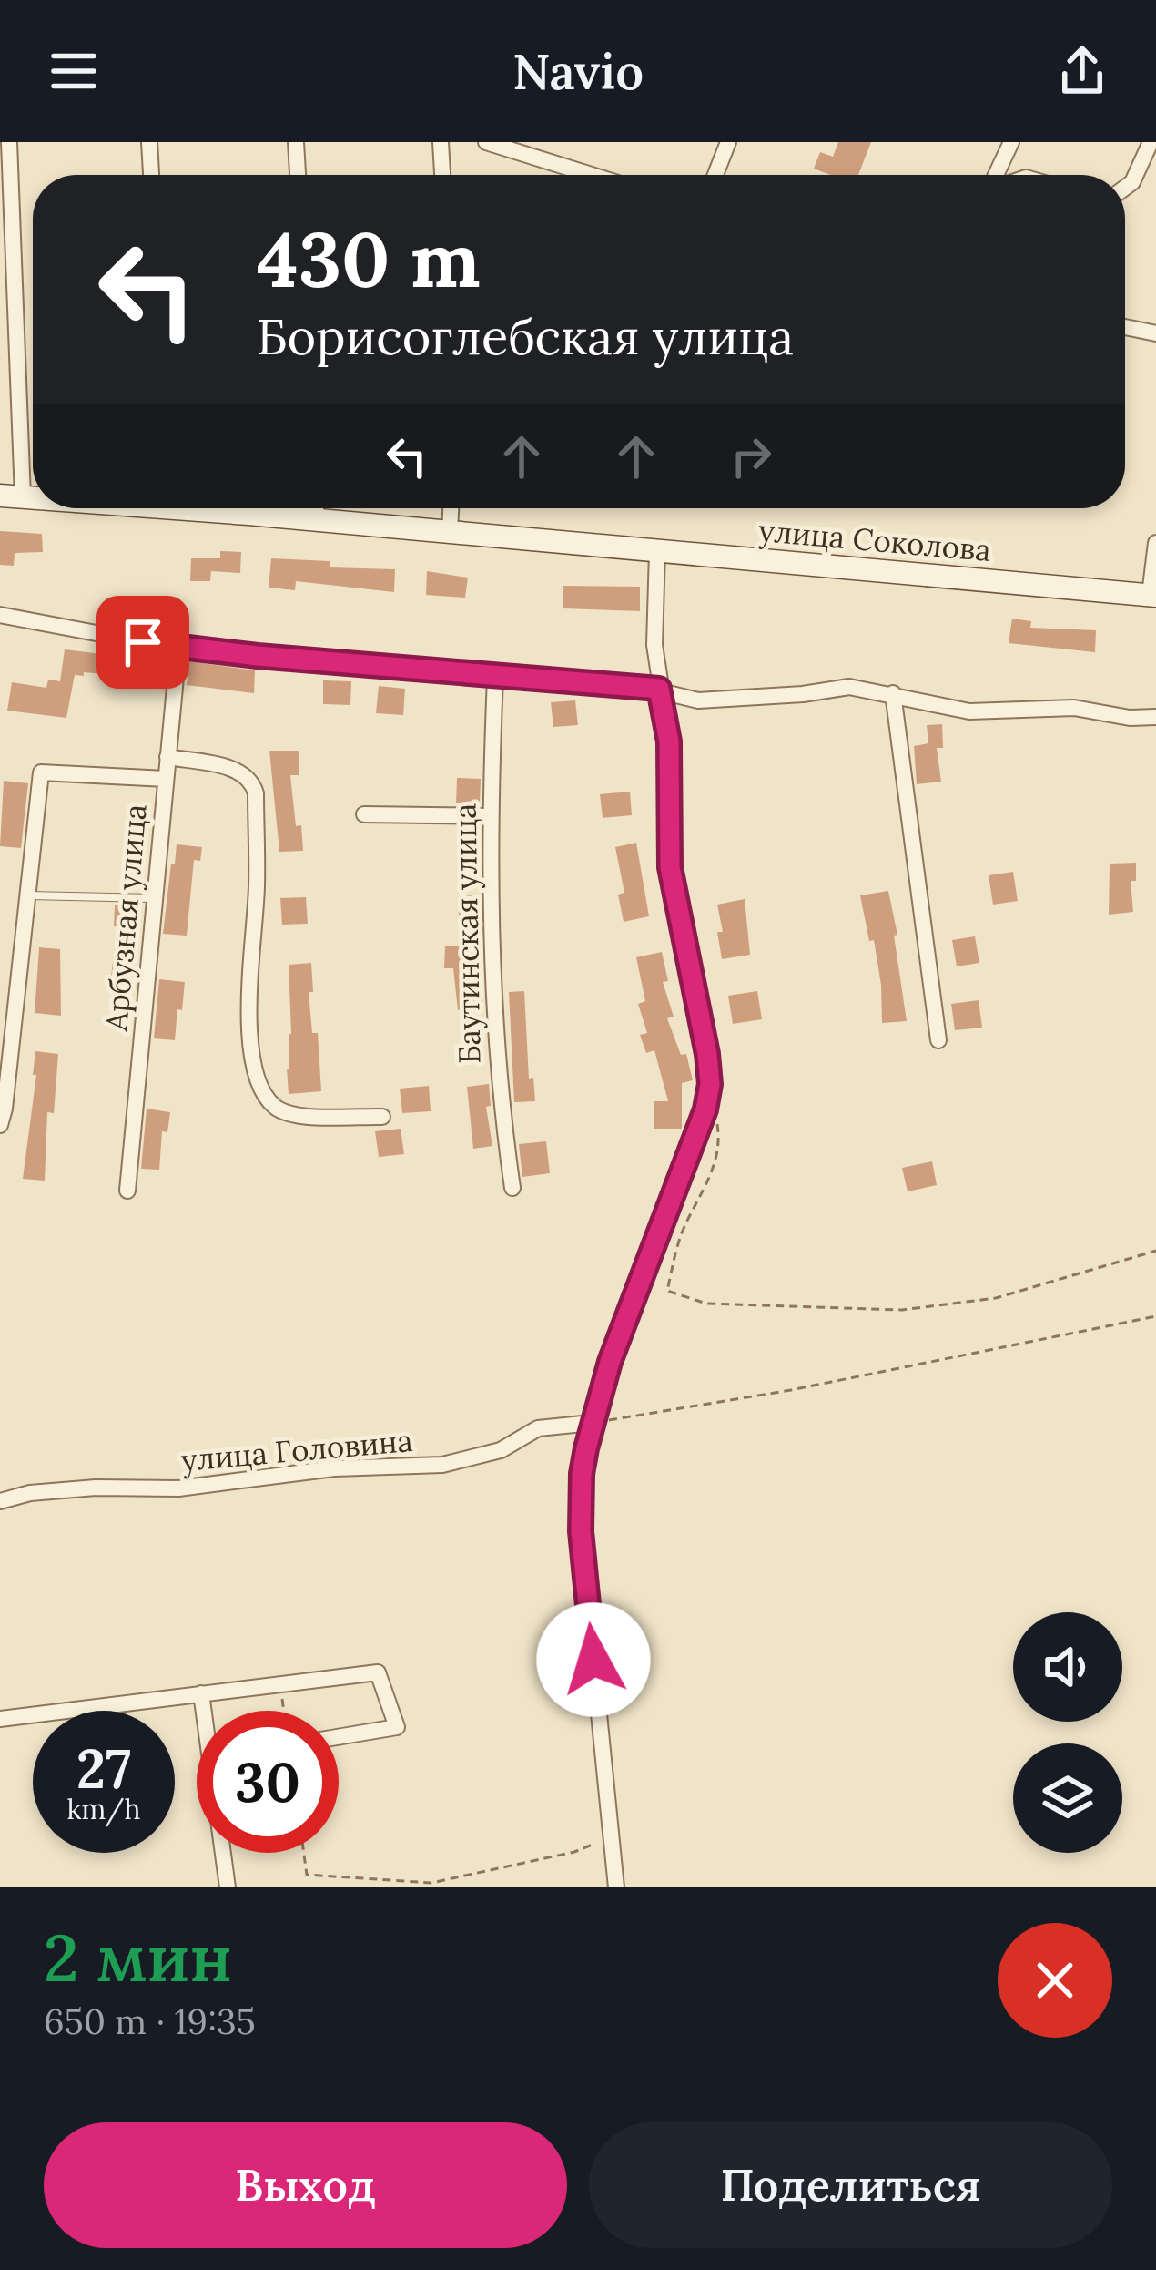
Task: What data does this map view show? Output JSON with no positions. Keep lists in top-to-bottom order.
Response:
{
  "streets": {
    "main road": ["улица Соколова"],
    "street": ["Арбузная улица", "Баутинская улица", "улица Головина"]
  },
  "page": {
    "header": "Navio",
    "turn": ["430 m", "Борисоглебская улица"],
    "speed": "27 km/h",
    "limit": "30",
    "heading": ["2 мин", "650 m · 19:35"],
    "buttons": ["Выход", "Поделиться"]
  }
}
